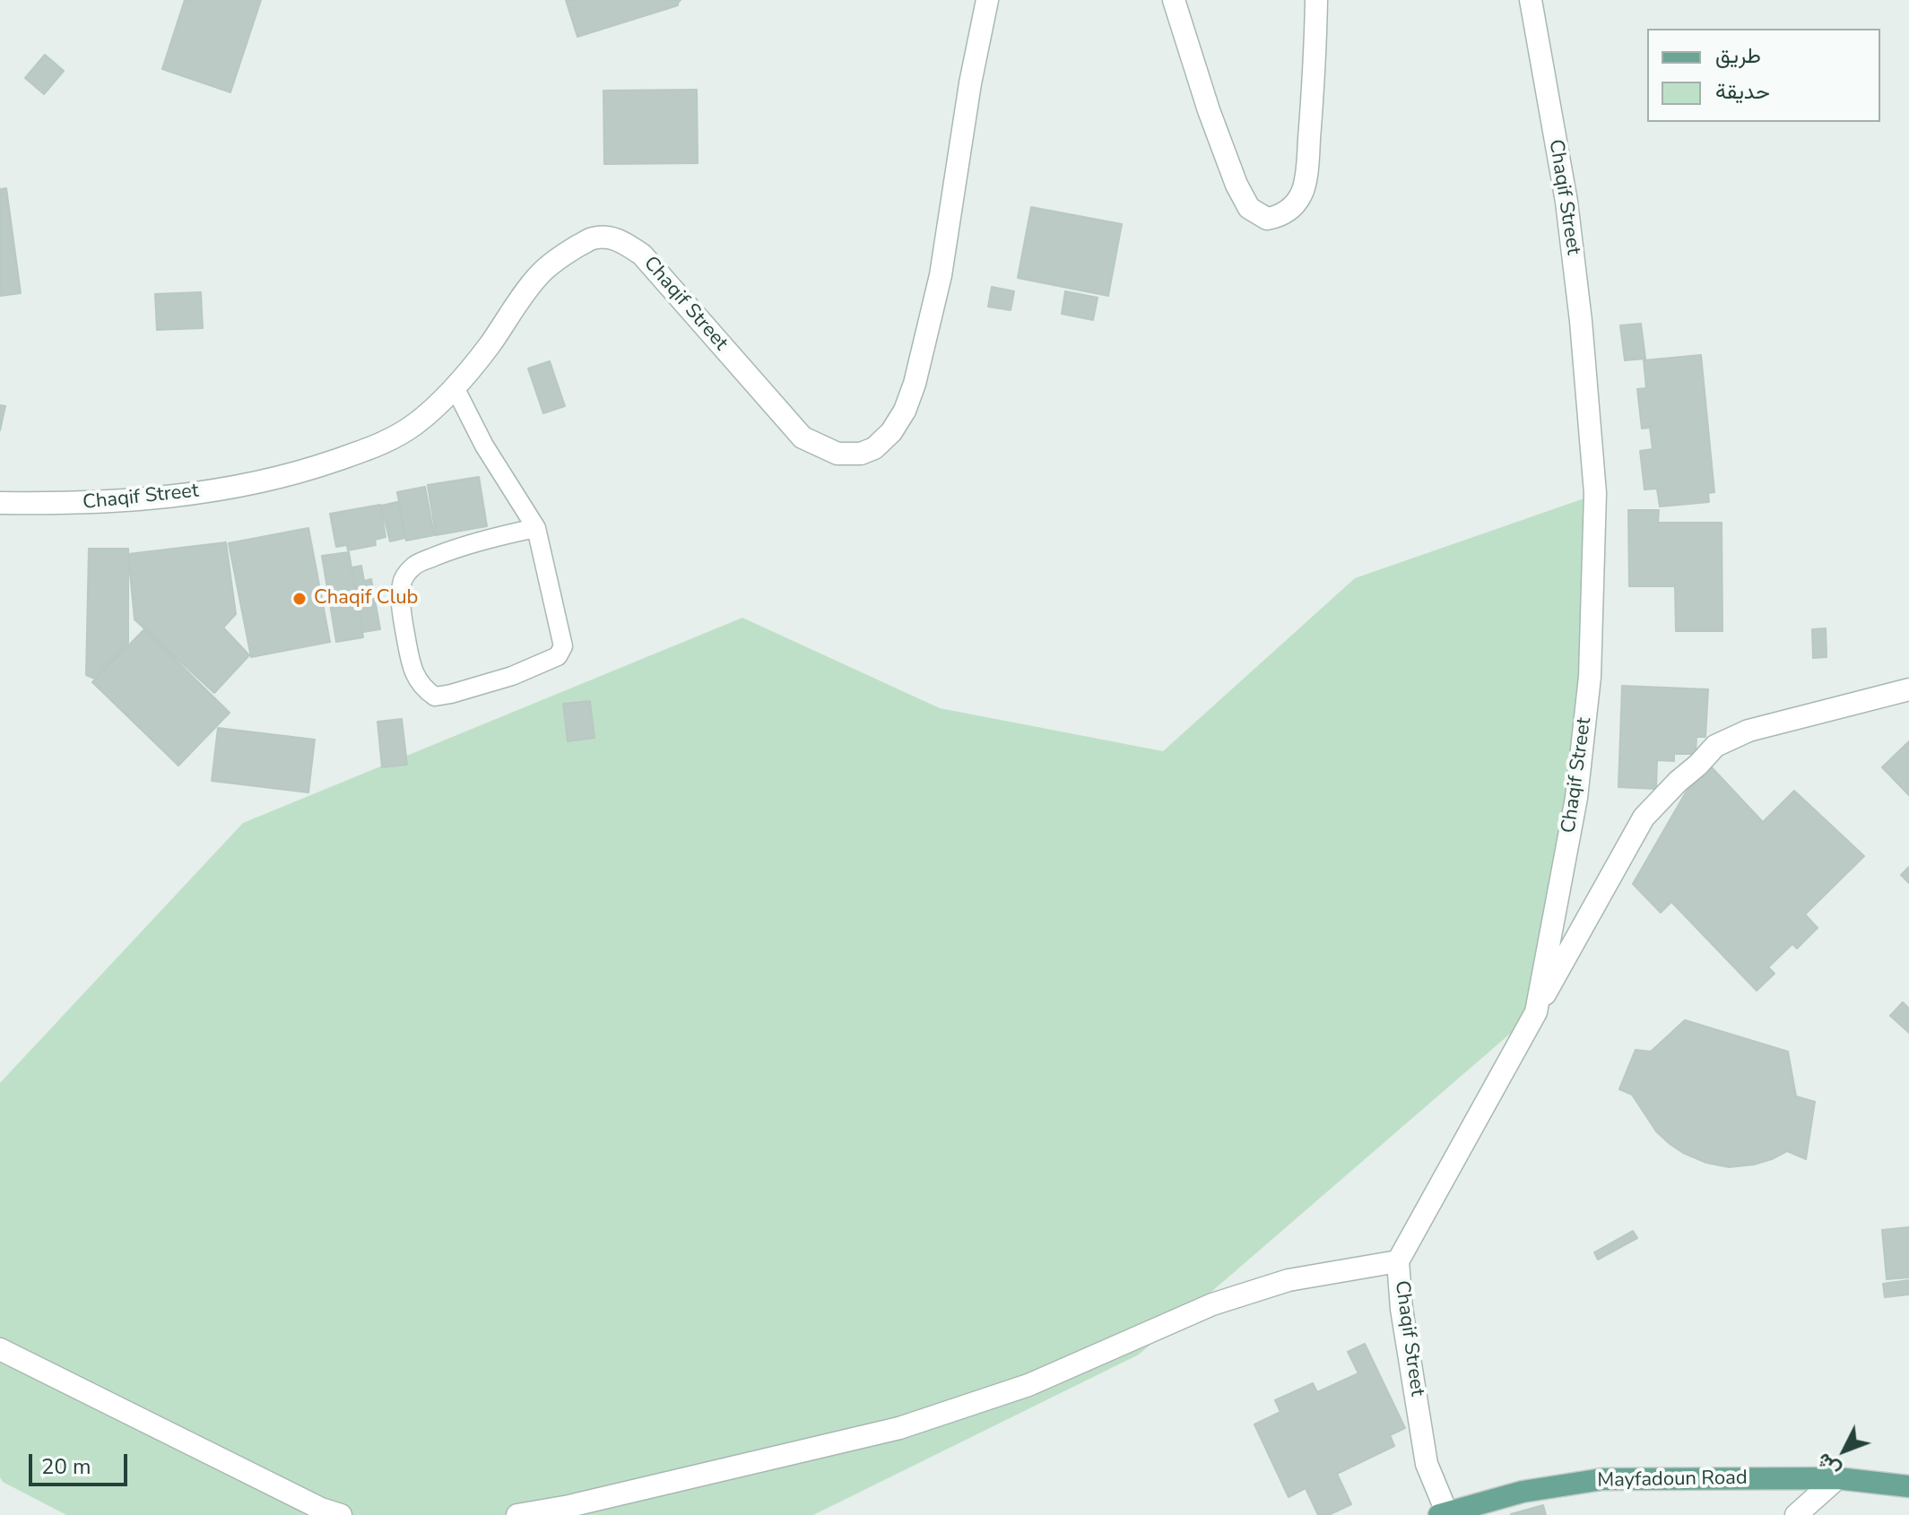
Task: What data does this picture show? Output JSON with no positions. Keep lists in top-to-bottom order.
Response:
{
  "streets": {
    "main road": ["Mayfadoun Road"],
    "street": ["Chaqif Street"]
  },
  "crossings": [
    ["Chaqif Street", "Mayfadoun Road"]
  ],
  "places": ["Chaqif Club"],
  "legend": ["طريق", "حديقة"],
  "scale_bar": "20 m",
  "north": "bottom left"
}
